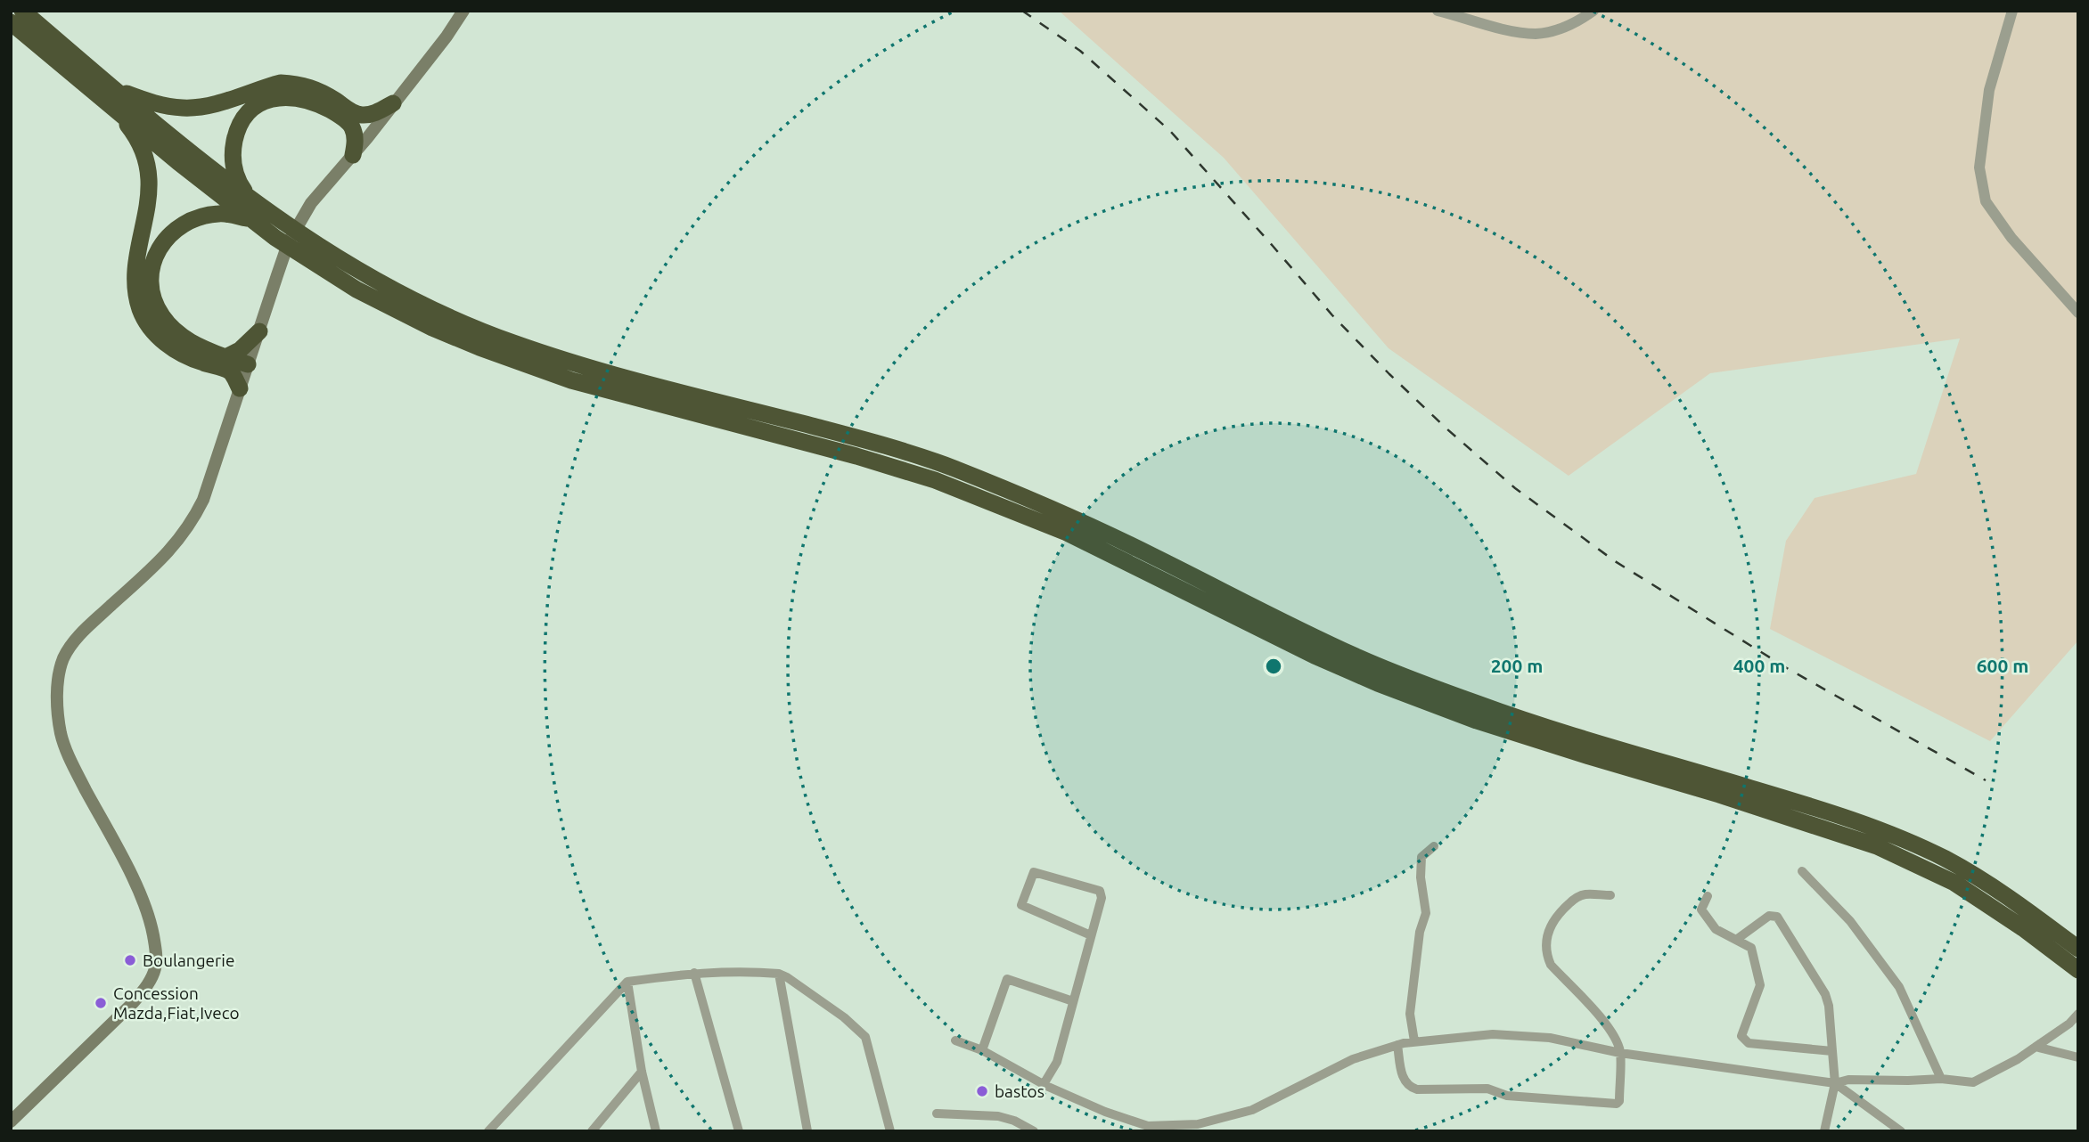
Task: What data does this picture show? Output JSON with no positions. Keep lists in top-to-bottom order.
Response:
{
  "places": ["Boulangerie", "Concession Mazda,Fiat,Iveco", "bastos"],
  "rings": ["200 m", "400 m", "600 m"]
}
